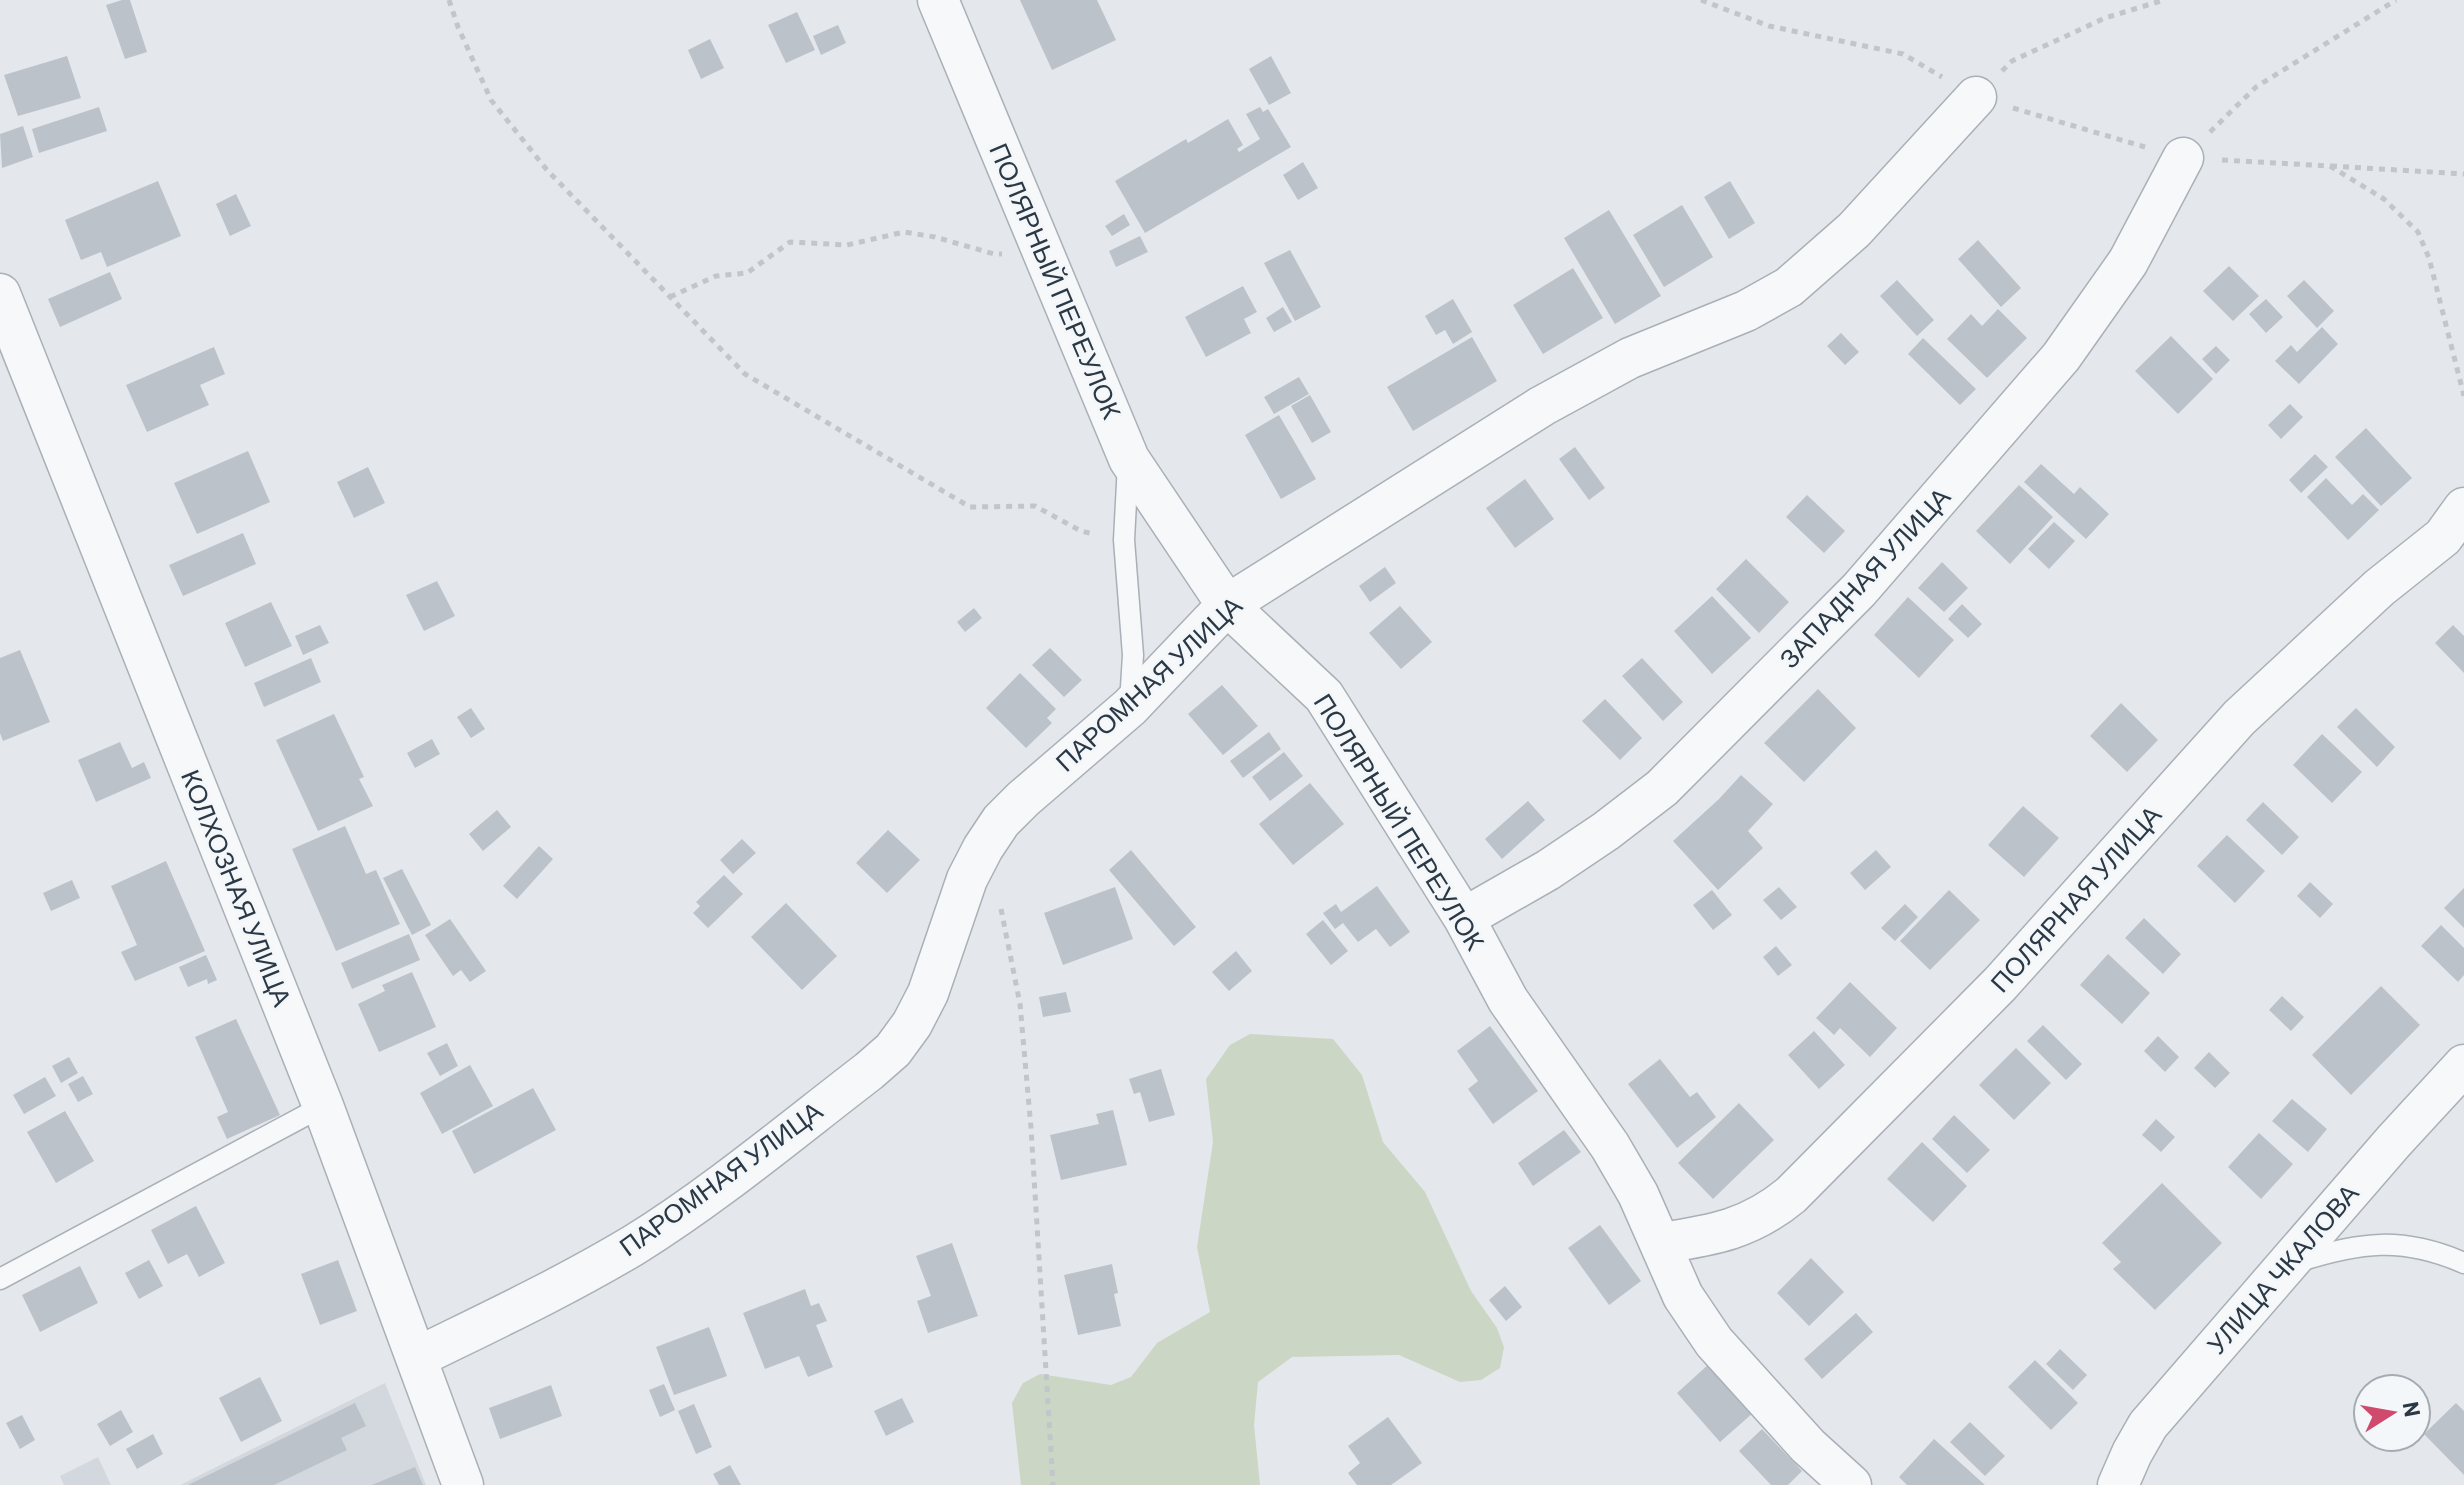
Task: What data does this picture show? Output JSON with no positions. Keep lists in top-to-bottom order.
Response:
{
  "streets": {
    "street": [
      "ПОЛЯРНЫЙ ПЕРЕУЛОК",
      "ЗАПАДНАЯ УЛИЦА",
      "ПАРОМНАЯ УЛИЦА",
      "КОЛХОЗНАЯ УЛИЦА",
      "ПОЛЯРНАЯ УЛИЦА",
      "УЛИЦА ЧКАЛОВА"
    ]
  },
  "crossings": [
    ["ПОЛЯРНЫЙ ПЕРЕУЛОК", "ЗАПАДНАЯ УЛИЦА"],
    ["ПОЛЯРНЫЙ ПЕРЕУЛОК", "ПАРОМНАЯ УЛИЦА"],
    ["ПОЛЯРНЫЙ ПЕРЕУЛОК", "ПОЛЯРНАЯ УЛИЦА"],
    ["ПАРОМНАЯ УЛИЦА", "КОЛХОЗНАЯ УЛИЦА"]
  ],
  "north": "right"
}
